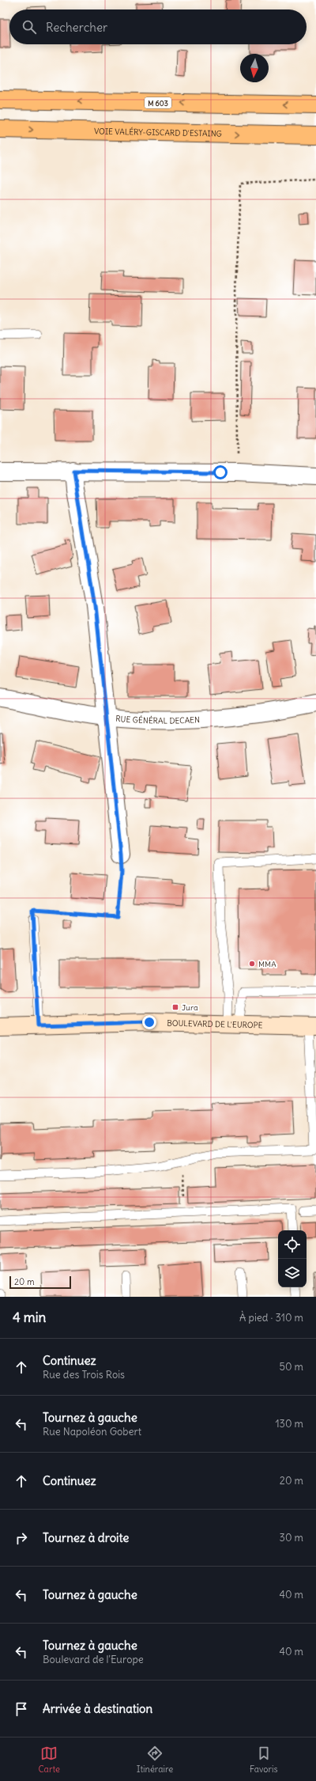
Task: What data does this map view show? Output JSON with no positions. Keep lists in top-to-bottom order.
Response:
{
  "streets": {
    "highway": ["M 603", "VOIE VALÉRY-GISCARD D'ESTAING"],
    "main road": ["BOULEVARD DE L'EUROPE"],
    "street": ["RUE GÉNÉRAL DECAEN"]
  },
  "places": {
    "other": ["MMA"],
    "transit": ["Jura"]
  },
  "scale_bar": "20 m",
  "north": "bottom",
  "page": {
    "search": "Rechercher",
    "scale": "20 m",
    "heading": ["4 min", "À pied · 310 m"],
    "list": [
      ["Continuez", "Rue des Trois Rois", "50 m"],
      ["Tournez à gauche", "Rue Napoléon Gobert", "130 m"],
      ["Continuez", "20 m"],
      ["Tournez à droite", "30 m"],
      ["Tournez à gauche", "40 m"],
      ["Tournez à gauche", "Boulevard de l'Europe", "40 m"],
      "Arrivée à destination"
    ],
    "nav": ["Carte", "Itinéraire", "Favoris"]
  }
}
